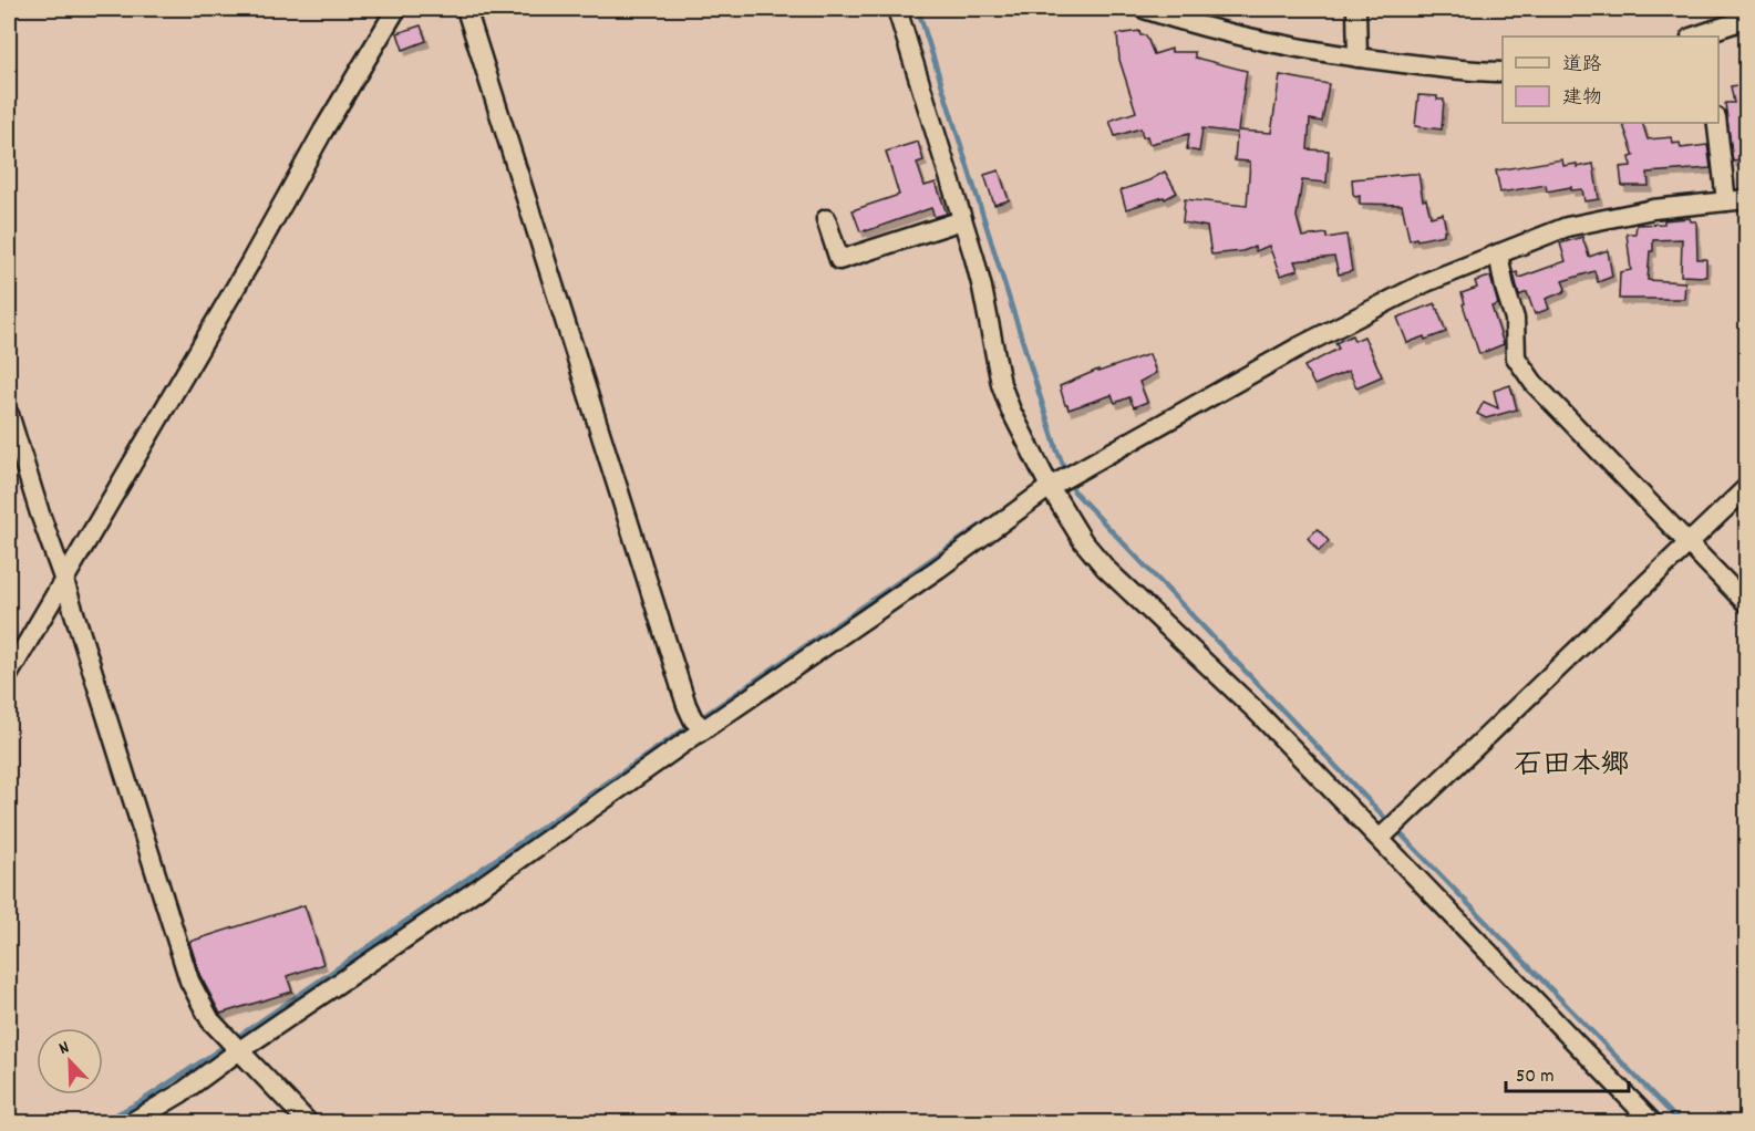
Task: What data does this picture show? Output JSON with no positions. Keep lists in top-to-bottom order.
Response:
{
  "districts": ["石田本郷"],
  "legend": ["道路", "建物"],
  "scale_bar": "50 m",
  "north": "top left"
}
